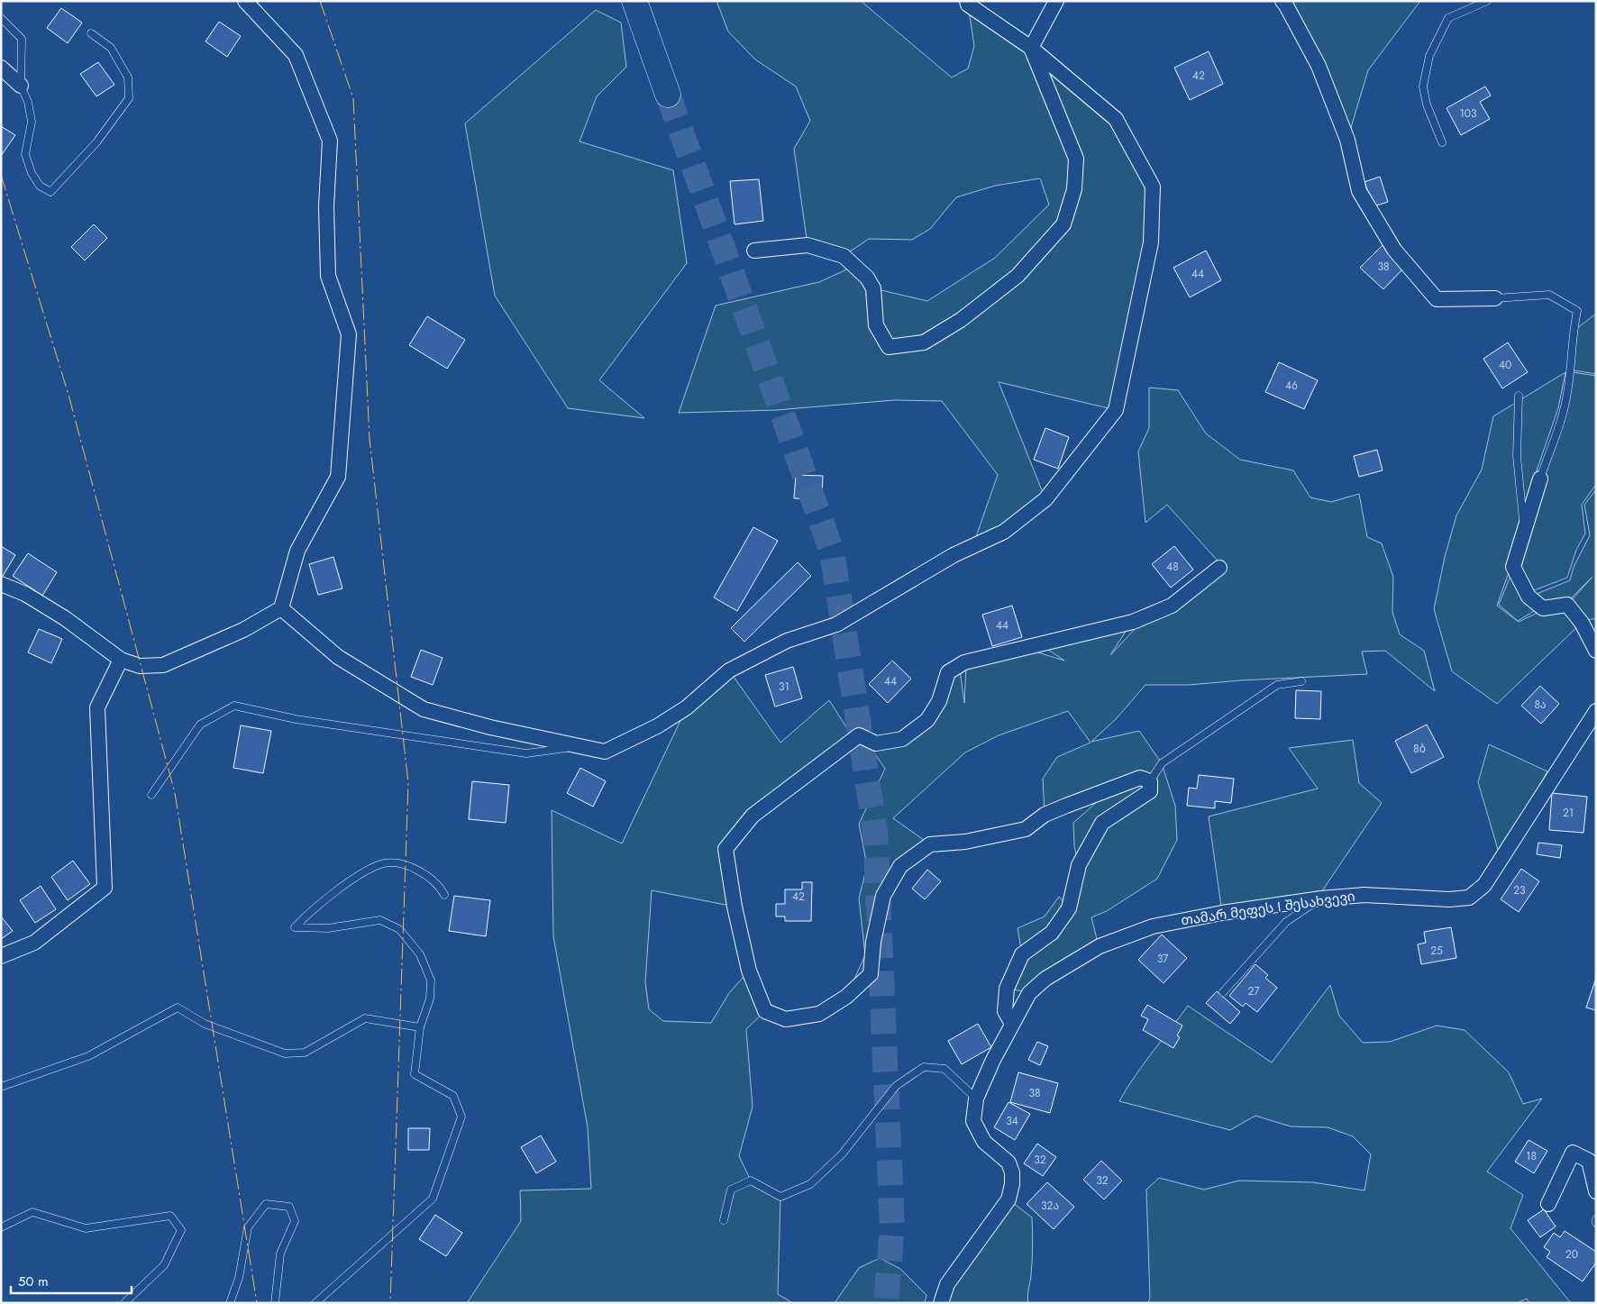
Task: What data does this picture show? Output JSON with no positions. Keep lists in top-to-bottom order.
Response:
{
  "streets": {
    "street": ["თამარ მეფეს I შესახვევი"]
  },
  "house_numbers": [
    "42",
    "103",
    "38",
    "44",
    "40",
    "46",
    "48",
    "44",
    "44",
    "31",
    "8ა",
    "8ბ",
    "21",
    "23",
    "42",
    "25",
    "37",
    "27",
    "38",
    "34",
    "18",
    "32",
    "32",
    "32ა",
    "20"
  ],
  "scale_bar": "50 m"
}
